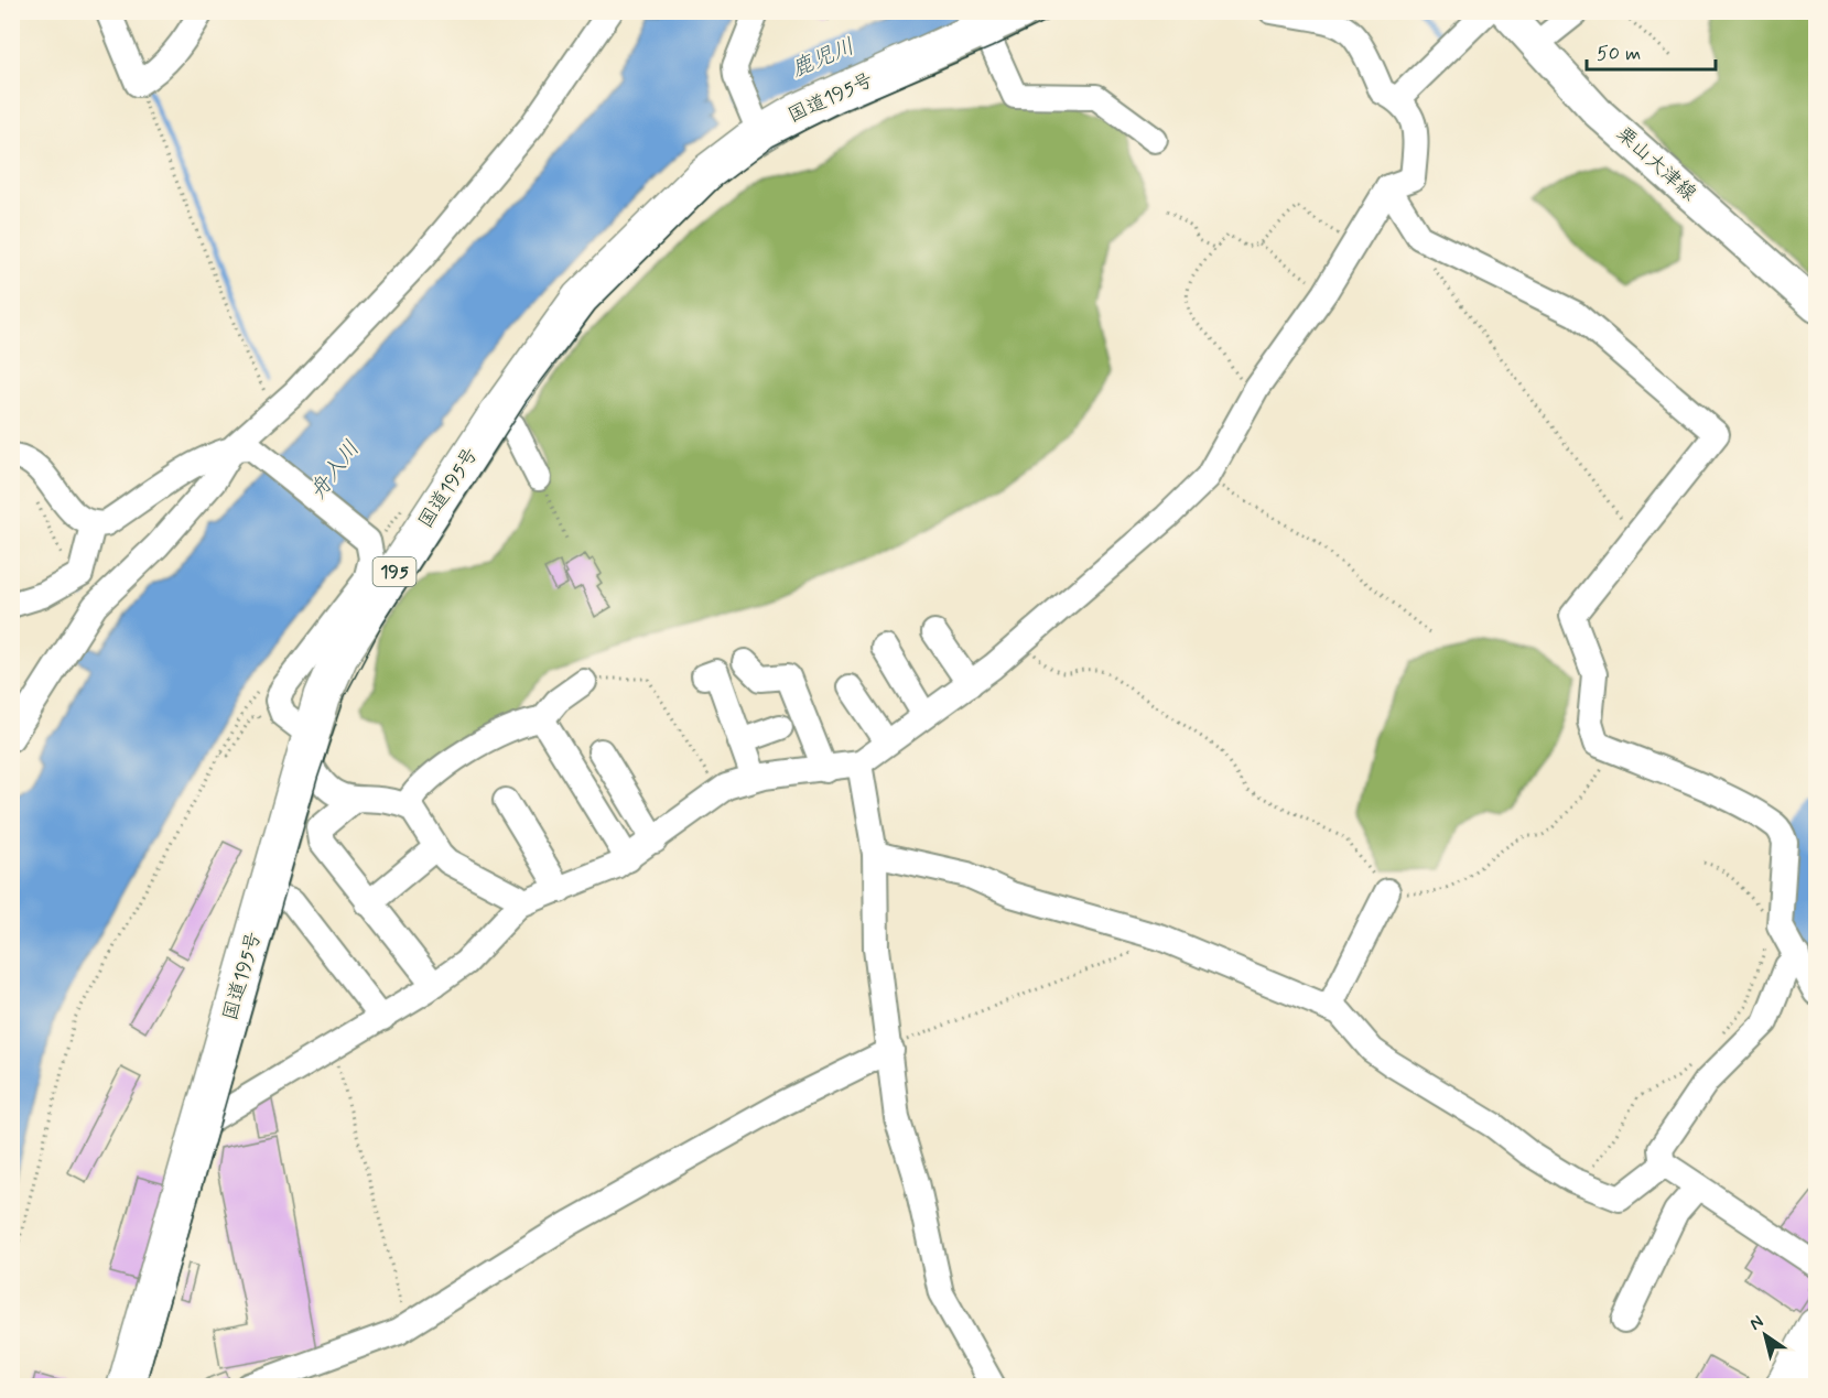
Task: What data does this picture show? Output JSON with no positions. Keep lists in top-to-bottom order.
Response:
{
  "streets": {
    "highway": ["国道195号", "195"],
    "main road": ["栗山大津線"]
  },
  "water": ["鹿児川", "舟入川"],
  "scale_bar": "50 m",
  "north": "top left"
}
